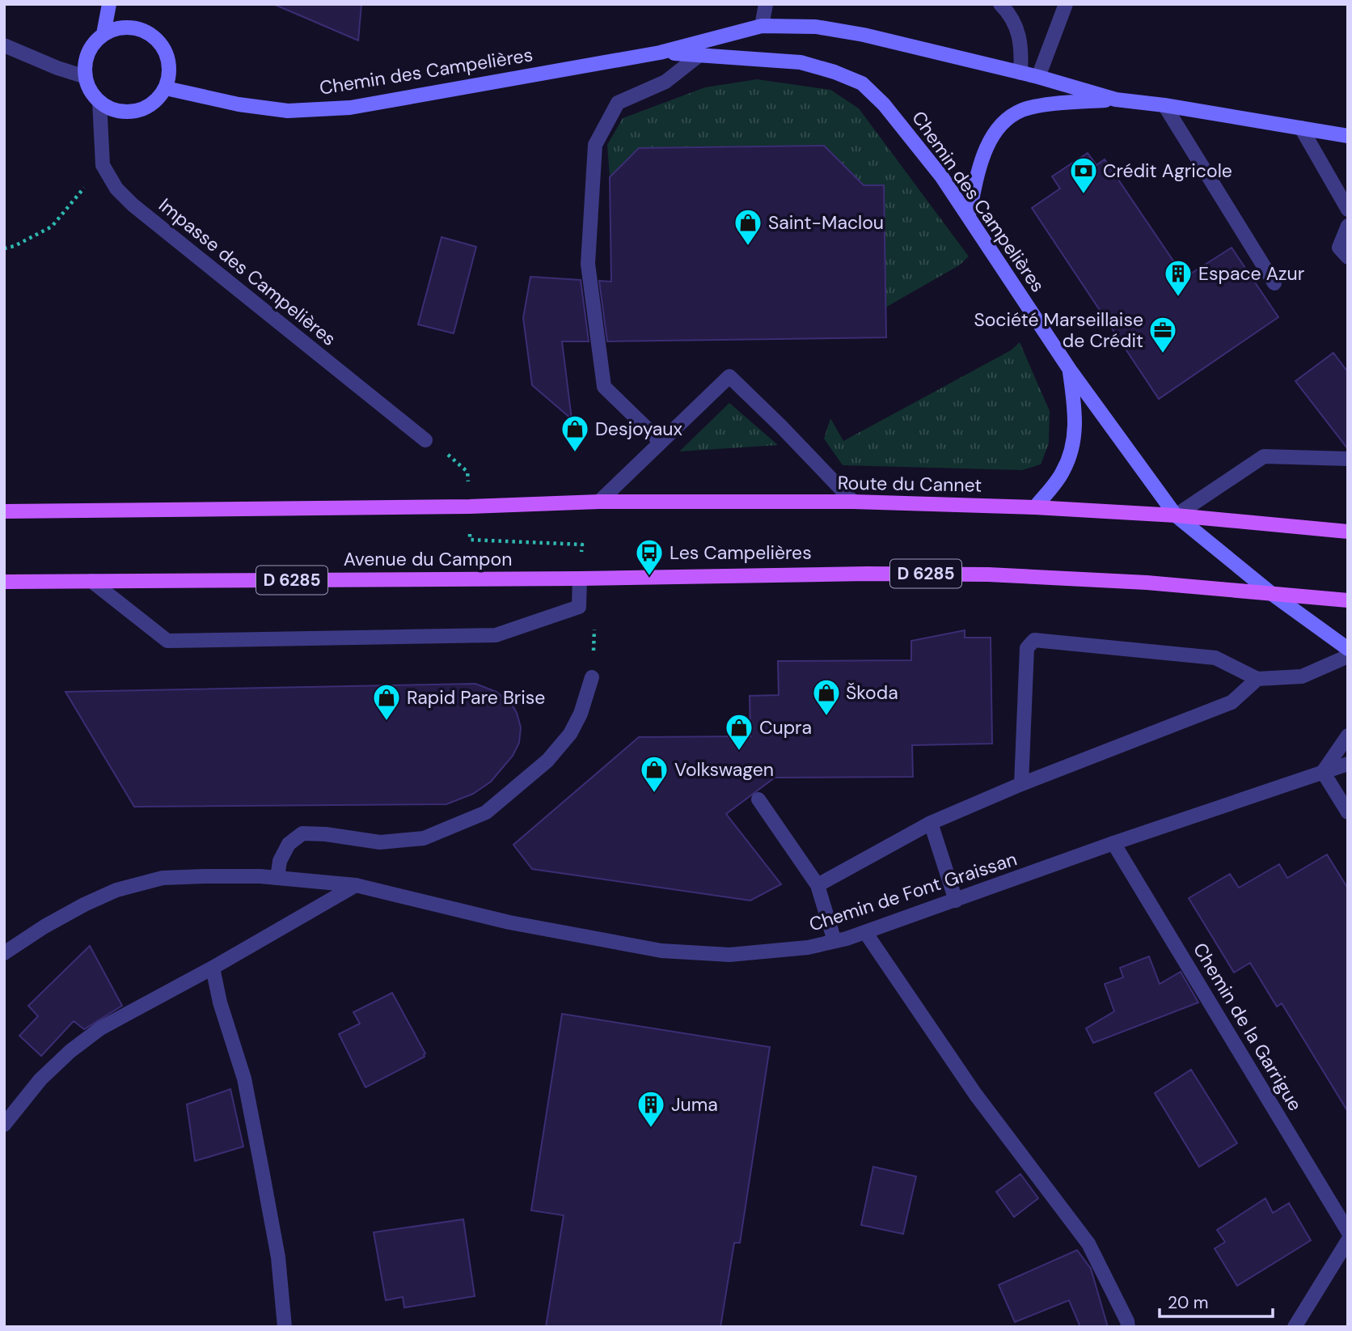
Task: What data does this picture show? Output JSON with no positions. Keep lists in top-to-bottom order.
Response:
{
  "streets": {
    "main road": [
      "Chemin des Campelières",
      "Route du Cannet",
      "Avenue du Campon",
      "D 6285"
    ],
    "street": ["Impasse des Campelières", "Chemin de Font Graissan", "Chemin de la Garrigue"]
  },
  "crossings": [
    ["Chemin des Campelières", "Impasse des Campelières"],
    ["Chemin des Campelières", "Route du Cannet"],
    ["Chemin des Campelières", "D 6285"],
    ["Avenue du Campon", "D 6285"],
    ["Chemin de Font Graissan", "Chemin de la Garrigue"]
  ],
  "places": {
    "bank": ["Crédit Agricole"],
    "shop": [
      "Saint-Maclou",
      "Desjoyaux",
      "Škoda",
      "Rapid Pare Brise",
      "Cupra",
      "Volkswagen"
    ],
    "building": ["Espace Azur", "Juma"],
    "office": ["Société Marseillaise de Crédit"],
    "bus stop": ["Les Campelières"]
  },
  "scale_bar": "20 m"
}
